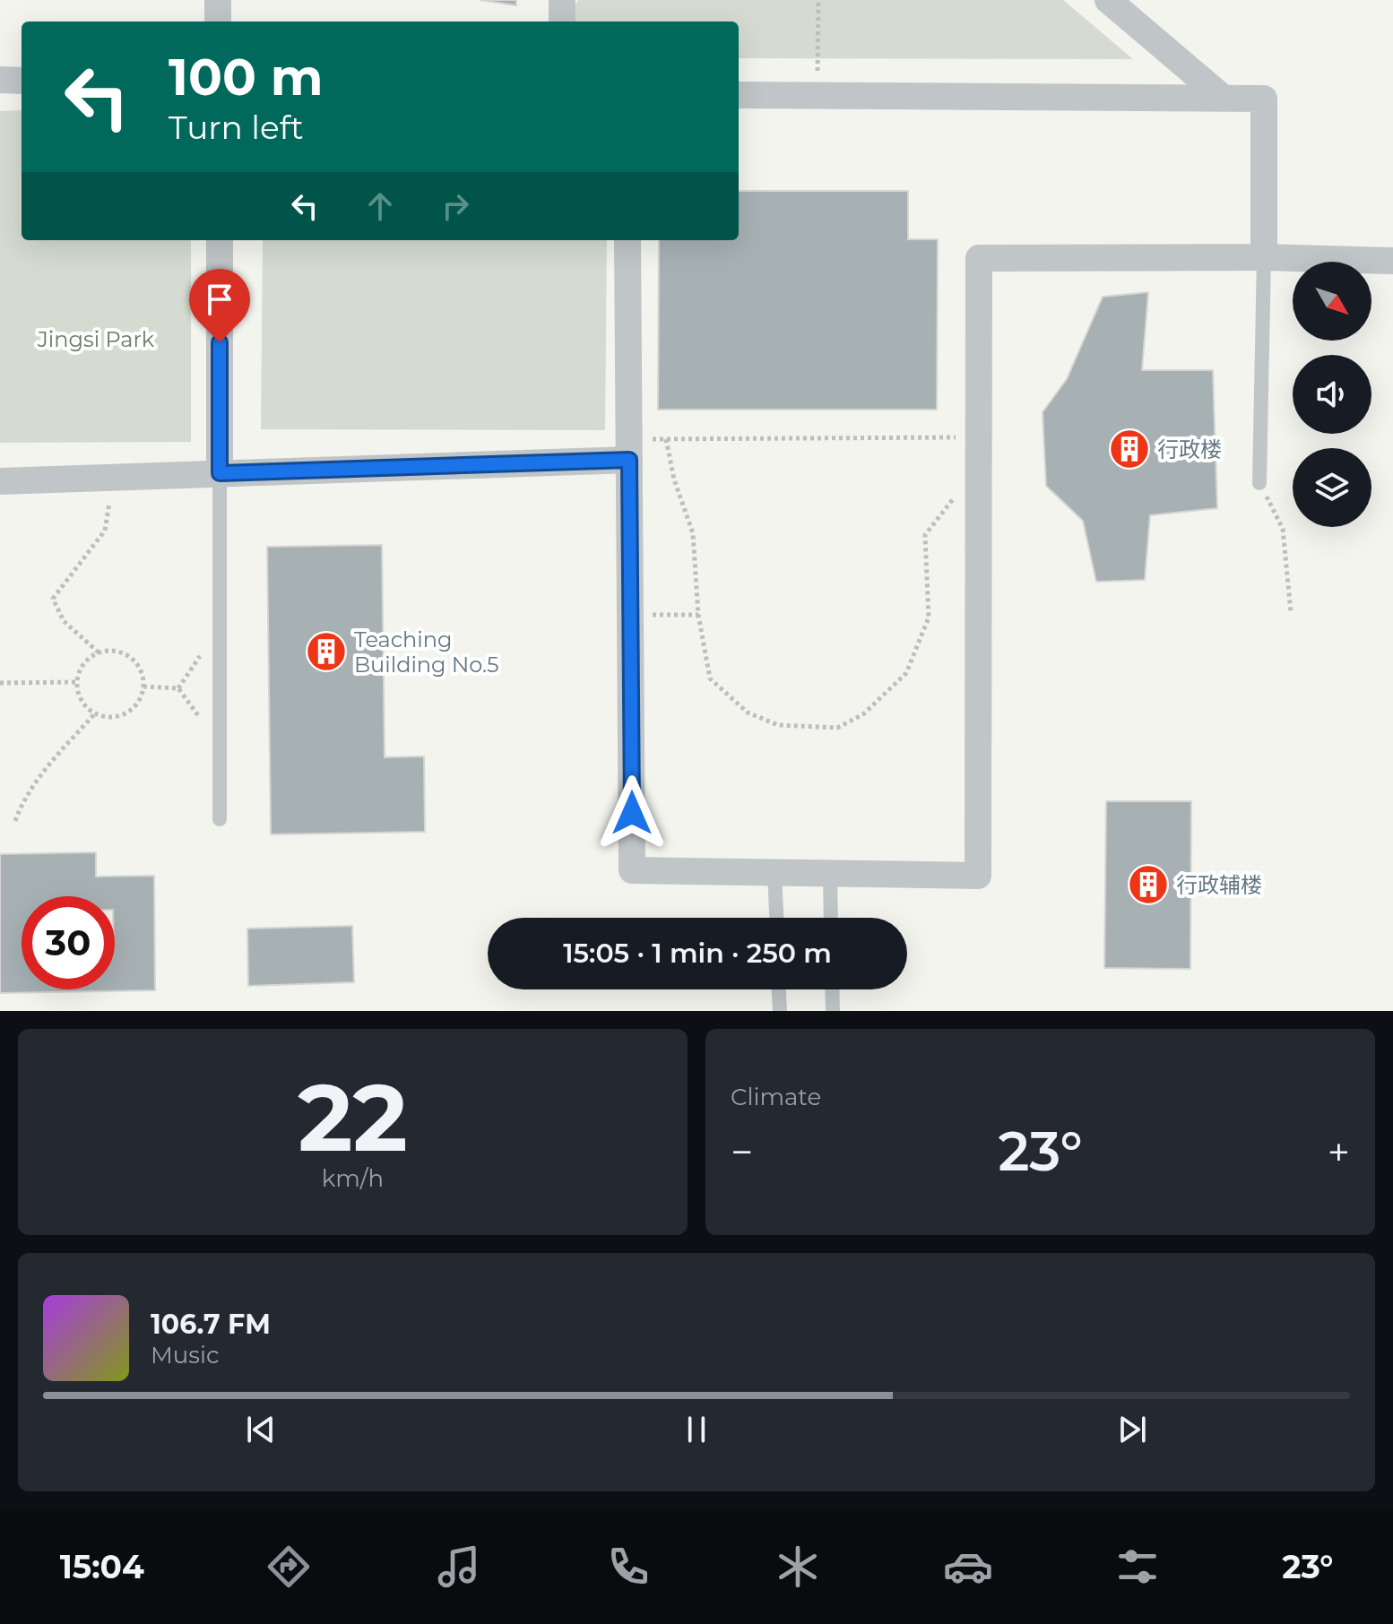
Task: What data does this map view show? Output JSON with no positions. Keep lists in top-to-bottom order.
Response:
{
  "parks": ["Jingsi Park"],
  "places": {
    "building": ["行政楼", "Teaching Building No.5", "行政辅楼"]
  },
  "north": "bottom right",
  "page": {
    "turn": ["100 m", "Turn left"],
    "limit": "30",
    "trip": "15:05 · 1 min · 250 m",
    "tile": [
      ["22", "km/h"],
      "Climate"
    ],
    "heat": ["−", "23°", "+"],
    "song": ["106.7 FM", "Music"],
    "tabs": ["15:04", "23°"]
  }
}
